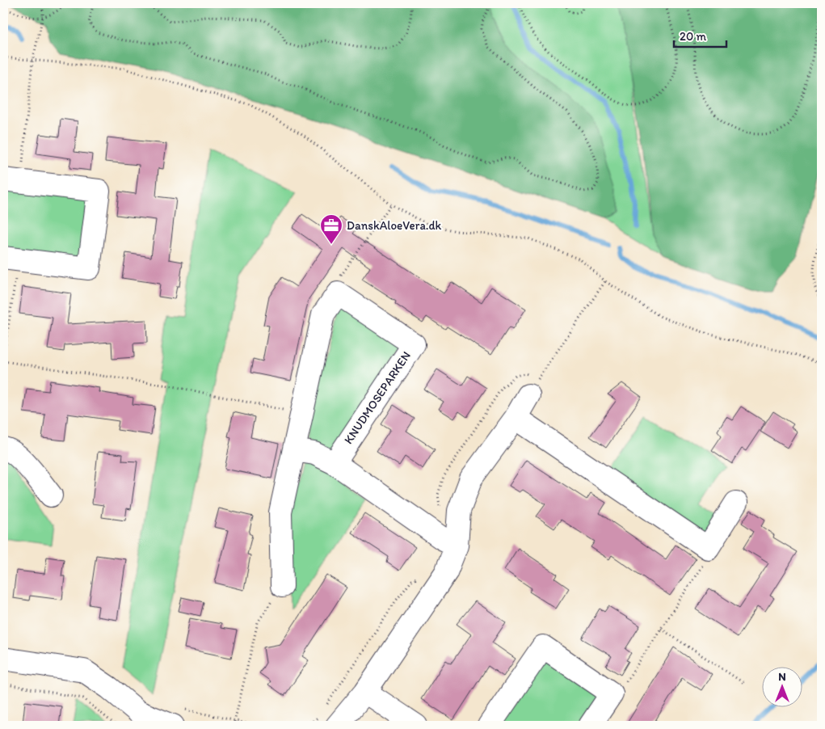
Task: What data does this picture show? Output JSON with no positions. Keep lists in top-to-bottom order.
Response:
{
  "streets": {
    "street": ["KNUDMOSEPARKEN"]
  },
  "places": {
    "office": ["DanskAloeVera.dk"]
  },
  "scale_bar": "20 m",
  "north": "top"
}
